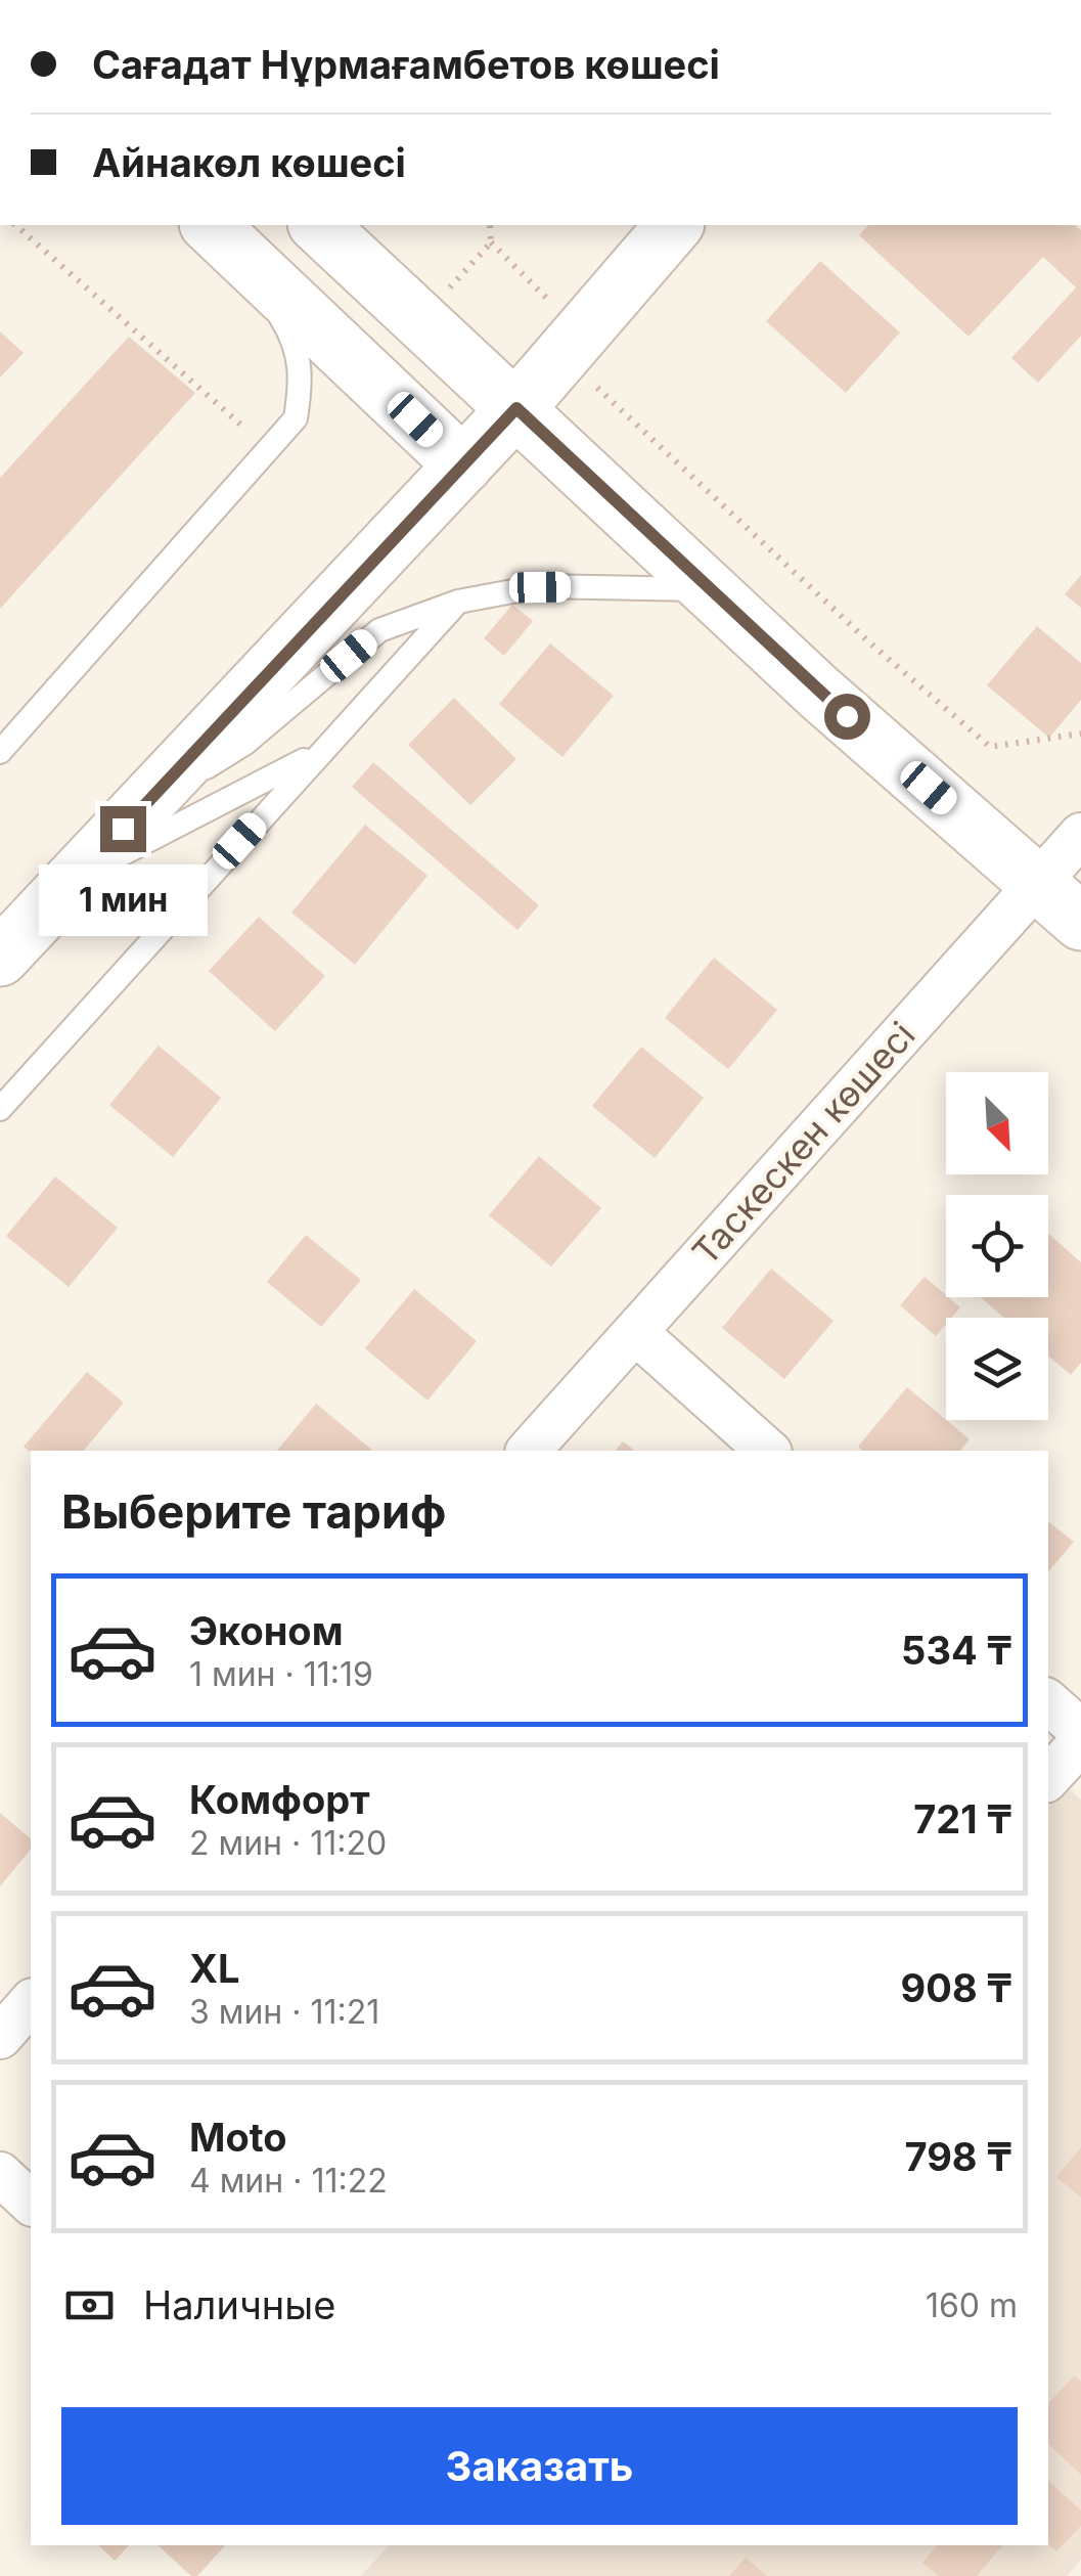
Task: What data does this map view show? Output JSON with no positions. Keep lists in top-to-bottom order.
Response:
{
  "streets": {
    "street": ["Таскескен көшесі"]
  },
  "north": "bottom right",
  "page": {
    "banner": ["Сағадат Нұрмағамбетов көшесі", "Айнакөл көшесі"],
    "bubble": "1 мин",
    "heading": "Выберите тариф",
    "list": [
      {
        "name": "Эконом",
        "note": "1 мин · 11:19",
        "value": "534 ₸"
      },
      {
        "name": "Комфорт",
        "note": "2 мин · 11:20",
        "value": "721 ₸"
      },
      {
        "name": "XL",
        "note": "3 мин · 11:21",
        "value": "908 ₸"
      },
      {
        "name": "Moto",
        "note": "4 мин · 11:22",
        "value": "798 ₸"
      }
    ],
    "pay": ["Наличные", "160 m"],
    "buttons": "Заказать"
  }
}
